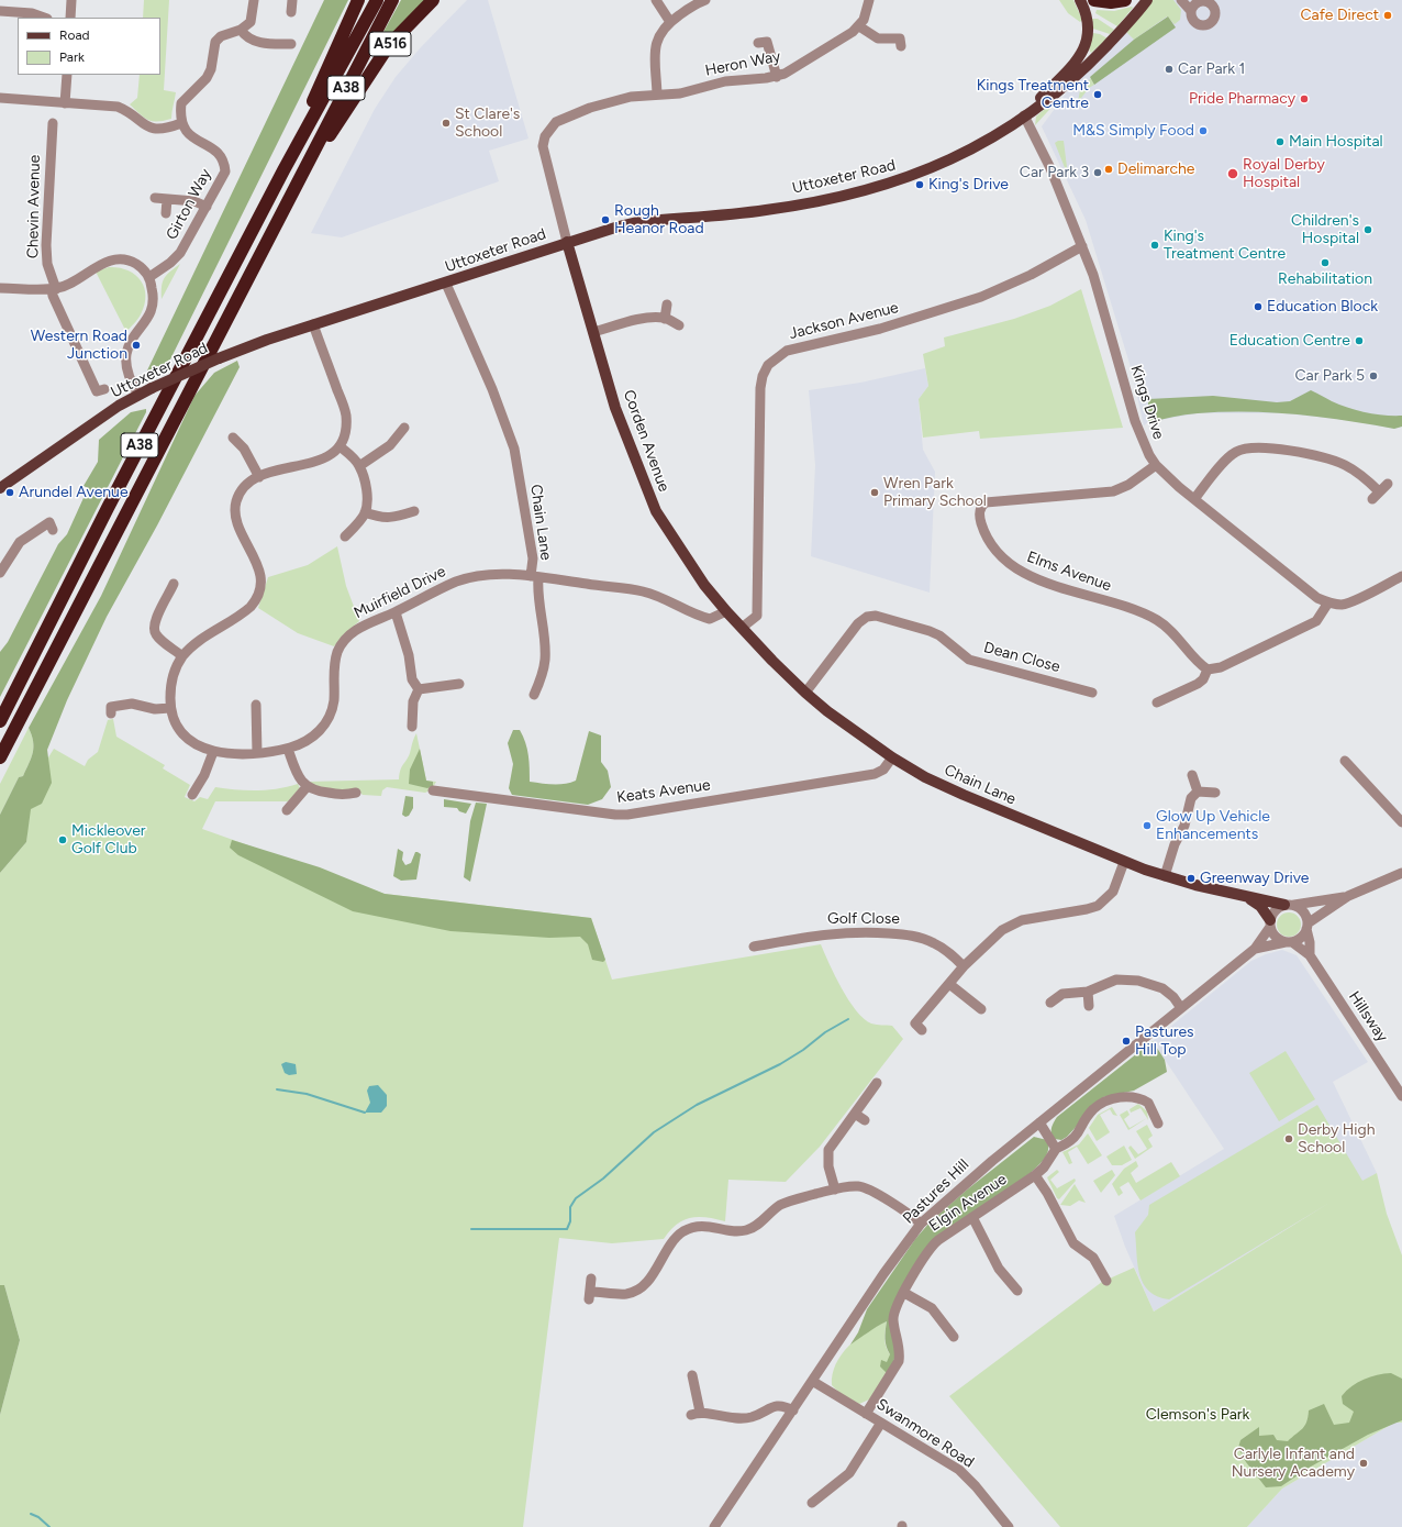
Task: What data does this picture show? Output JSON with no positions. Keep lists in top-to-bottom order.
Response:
{
  "streets": {
    "highway": ["A516", "A38"],
    "main road": ["Uttoxeter Road", "Corden Avenue", "Chain Lane"],
    "street": [
      "Heron Way",
      "Girton Way",
      "Chevin Avenue",
      "Jackson Avenue",
      "Kings Drive",
      "Elms Avenue",
      "Muirfield Drive",
      "Dean Close",
      "Keats Avenue",
      "Golf Close",
      "Hillsway",
      "Pastures Hill",
      "Elgin Avenue",
      "Swanmore Road"
    ]
  },
  "crossings": [
    ["A516", "A38"],
    ["Heron Way", "Uttoxeter Road"],
    ["Heron Way", "Corden Avenue"],
    ["Uttoxeter Road", "Kings Drive"],
    ["Uttoxeter Road", "Corden Avenue"],
    ["Uttoxeter Road", "Chain Lane"],
    ["Jackson Avenue", "Kings Drive"],
    ["Jackson Avenue", "Corden Avenue"],
    ["Jackson Avenue", "Chain Lane"],
    ["Kings Drive", "Elms Avenue"],
    ["Corden Avenue", "Chain Lane"],
    ["Chain Lane", "Muirfield Drive"],
    ["Chain Lane", "Dean Close"],
    ["Chain Lane", "Keats Avenue"],
    ["Chain Lane", "Hillsway"],
    ["Chain Lane", "Pastures Hill"],
    ["Hillsway", "Pastures Hill"],
    ["Pastures Hill", "Swanmore Road"],
    ["Elgin Avenue", "Swanmore Road"]
  ],
  "parks": ["Clemson's Park"],
  "places": [
    "Cafe Direct",
    "Car Park 1",
    "Kings Treatment Centre",
    "Pride Pharmacy",
    "St Clare's School",
    "M&S Simply Food",
    "Main Hospital",
    "Delimarche",
    "Car Park 3",
    "Royal Derby Hospital",
    "King's Drive",
    "Rough Heanor Road",
    "Children's Hospital",
    "King's Treatment Centre",
    "Rehabilitation",
    "Education Block",
    "Education Centre",
    "Western Road Junction",
    "Car Park 5",
    "Arundel Avenue",
    "Wren Park Primary School",
    "Glow Up Vehicle Enhancements",
    "Mickleover Golf Club",
    "Greenway Drive",
    "Pastures Hill Top",
    "Derby High School",
    "Carlyle Infant and Nursery Academy"
  ],
  "legend": ["Road", "Park"]
}
